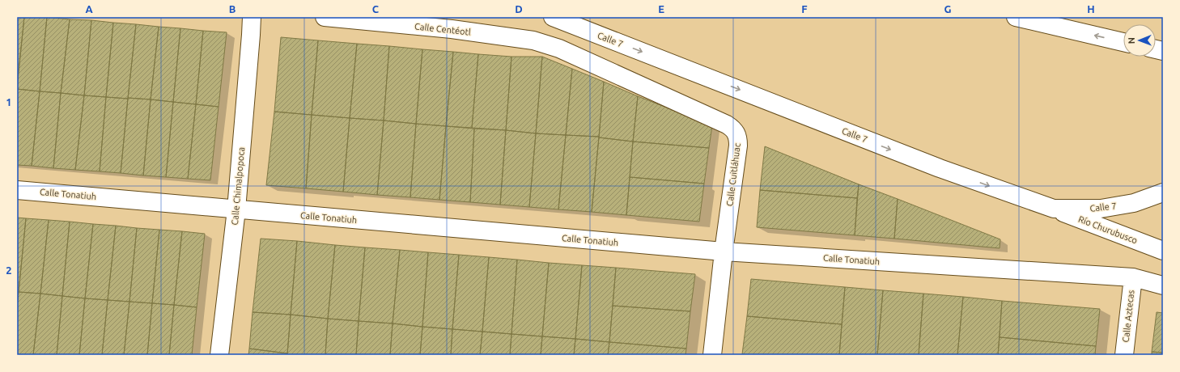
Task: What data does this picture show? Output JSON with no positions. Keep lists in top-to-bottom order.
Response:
{
  "streets": {
    "street": [
      "Calle Centéotl",
      "Calle 7",
      "Calle Cuitláhuac",
      "Calle Chimalpopoca",
      "Calle Tonatiuh",
      "Río Churubusco",
      "Calle Aztecas"
    ]
  },
  "crossings": [
    ["Calle Centéotl", "Calle Cuitláhuac"],
    ["Calle 7", "Río Churubusco"],
    ["Calle Cuitláhuac", "Calle Tonatiuh"],
    ["Calle Chimalpopoca", "Calle Tonatiuh"],
    ["Calle Tonatiuh", "Calle Aztecas"]
  ],
  "one_way": ["Calle 7"],
  "north": "left",
  "grid": {
    "columns": [
      "A",
      "B",
      "C",
      "D",
      "E",
      "F",
      "G",
      "H"
    ],
    "rows": ["1", "2"]
  }
}
